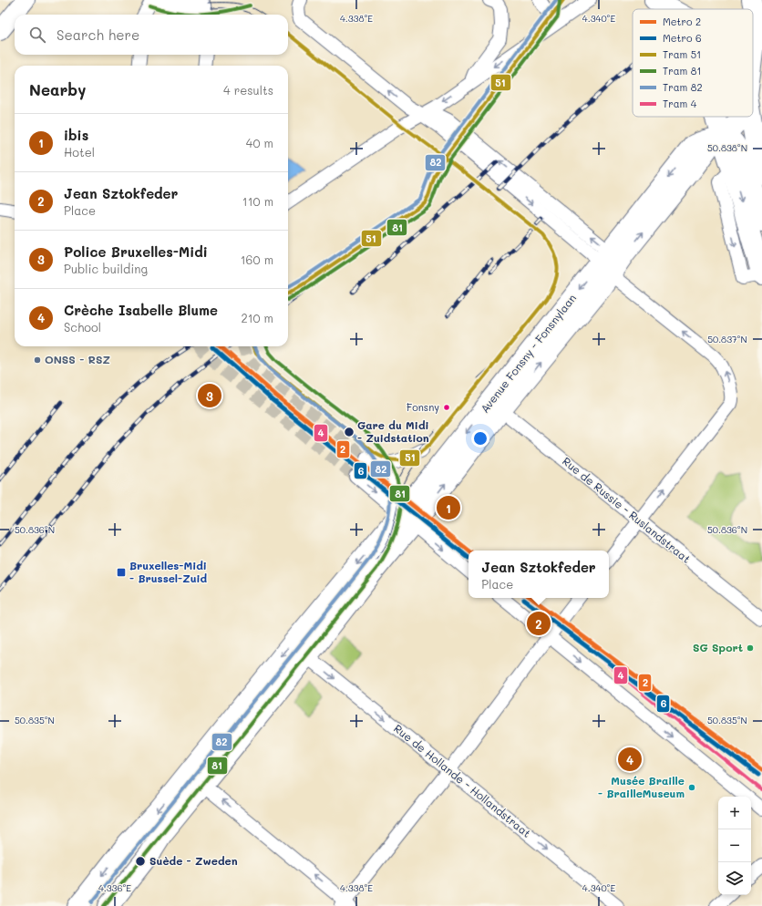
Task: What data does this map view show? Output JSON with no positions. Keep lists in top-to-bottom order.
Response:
{
  "streets": {
    "main road": ["Avenue Fonsny - Fonsnylaan"],
    "street": ["Rue de Russie - Ruslandstraat", "Rue de Hollande - Hollandstraat"]
  },
  "crossings": [
    ["Avenue Fonsny - Fonsnylaan", "Rue de Russie - Ruslandstraat"],
    ["Avenue Fonsny - Fonsnylaan", "Rue de Hollande - Hollandstraat"]
  ],
  "one_way": ["Rue de Hollande - Hollandstraat"],
  "places": {
    "other": [
      "ONSS - RSZ",
      "Fonsny",
      "Gare du Midi - Zuidstation",
      "SG Sport",
      "Musée Braille - BrailleMuseum",
      "Suède - Zweden"
    ],
    "transit": ["Bruxelles-Midi - Brussel-Zuid"]
  },
  "lines": [
    "tram line 51",
    "tram line 81",
    "tram line 82",
    "metro line 2",
    "tram line 4",
    "metro line 6"
  ],
  "legend": [
    "Metro 2",
    "Metro 6",
    "Tram 51",
    "Tram 81",
    "Tram 82",
    "Tram 4"
  ],
  "page": {
    "search": "Search here",
    "heading": ["Nearby", "4 results"],
    "list": [
      {
        "mark": "1",
        "name": "ibis",
        "note": "Hotel",
        "value": "40 m"
      },
      {
        "mark": "2",
        "name": "Jean Sztokfeder",
        "note": "Place",
        "value": "110 m"
      },
      {
        "mark": "3",
        "name": "Police Bruxelles-Midi",
        "note": "Public building",
        "value": "160 m"
      },
      {
        "mark": "4",
        "name": "Crèche Isabelle Blume",
        "note": "School",
        "value": "210 m"
      }
    ],
    "pins": [
      "3",
      "1",
      "2",
      "4"
    ],
    "popup": ["Jean Sztokfeder", "Place"],
    "map_buttons": ["+", "−"]
  },
  "coordinates": [
    "4.338°E",
    "4.340°E",
    "50.838°N",
    "50.837°N",
    "50.836°N",
    "50.835°N",
    "4.336°E"
  ]
}
